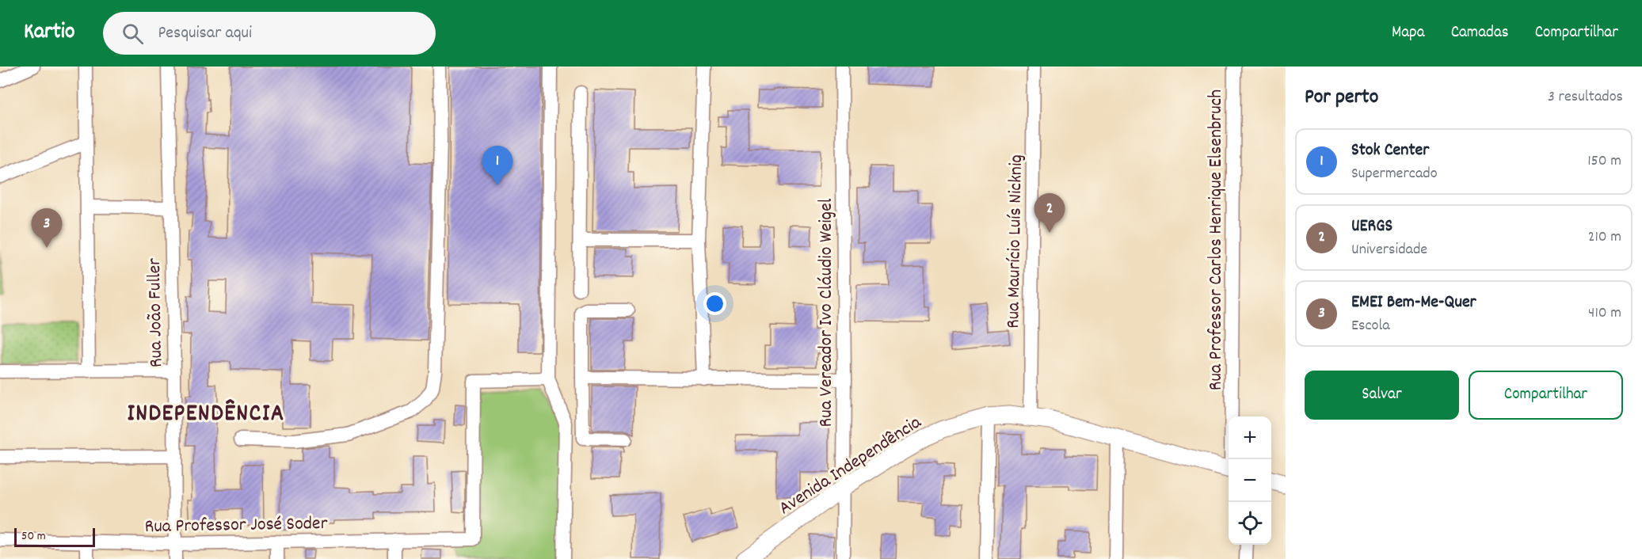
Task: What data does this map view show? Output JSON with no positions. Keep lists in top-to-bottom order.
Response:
{
  "streets": {
    "main road": ["Avenida Independência"],
    "street": [
      "Rua Professor Carlos Henrique Elsenbruch",
      "Rua Maurício Luís Nicknig",
      "Rua João Fuller",
      "Rua Vereador Ivo Cláudio Weigel",
      "Rua Professor José Soder"
    ]
  },
  "crossings": [
    ["Rua Maurício Luís Nicknig", "Avenida Independência"],
    ["Rua João Fuller", "Rua Professor José Soder"],
    ["Rua Vereador Ivo Cláudio Weigel", "Avenida Independência"]
  ],
  "districts": ["INDEPENDÊNCIA"],
  "scale_bar": "50 m",
  "page": {
    "header": "Kartio",
    "search": "Pesquisar aqui",
    "nav": ["Mapa", "Camadas", "Compartilhar"],
    "heading": ["Por perto", "3 resultados"],
    "list": [
      {
        "mark": "1",
        "name": "Stok Center",
        "note": "Supermercado",
        "value": "150 m"
      },
      {
        "mark": "2",
        "name": "UERGS",
        "note": "Universidade",
        "value": "210 m"
      },
      {
        "mark": "3",
        "name": "EMEI Bem-Me-Quer",
        "note": "Escola",
        "value": "410 m"
      }
    ],
    "pins": ["1", "2", "3"],
    "buttons": ["Salvar", "Compartilhar"],
    "map_buttons": ["+", "−"],
    "scale": "50 m"
  }
}
